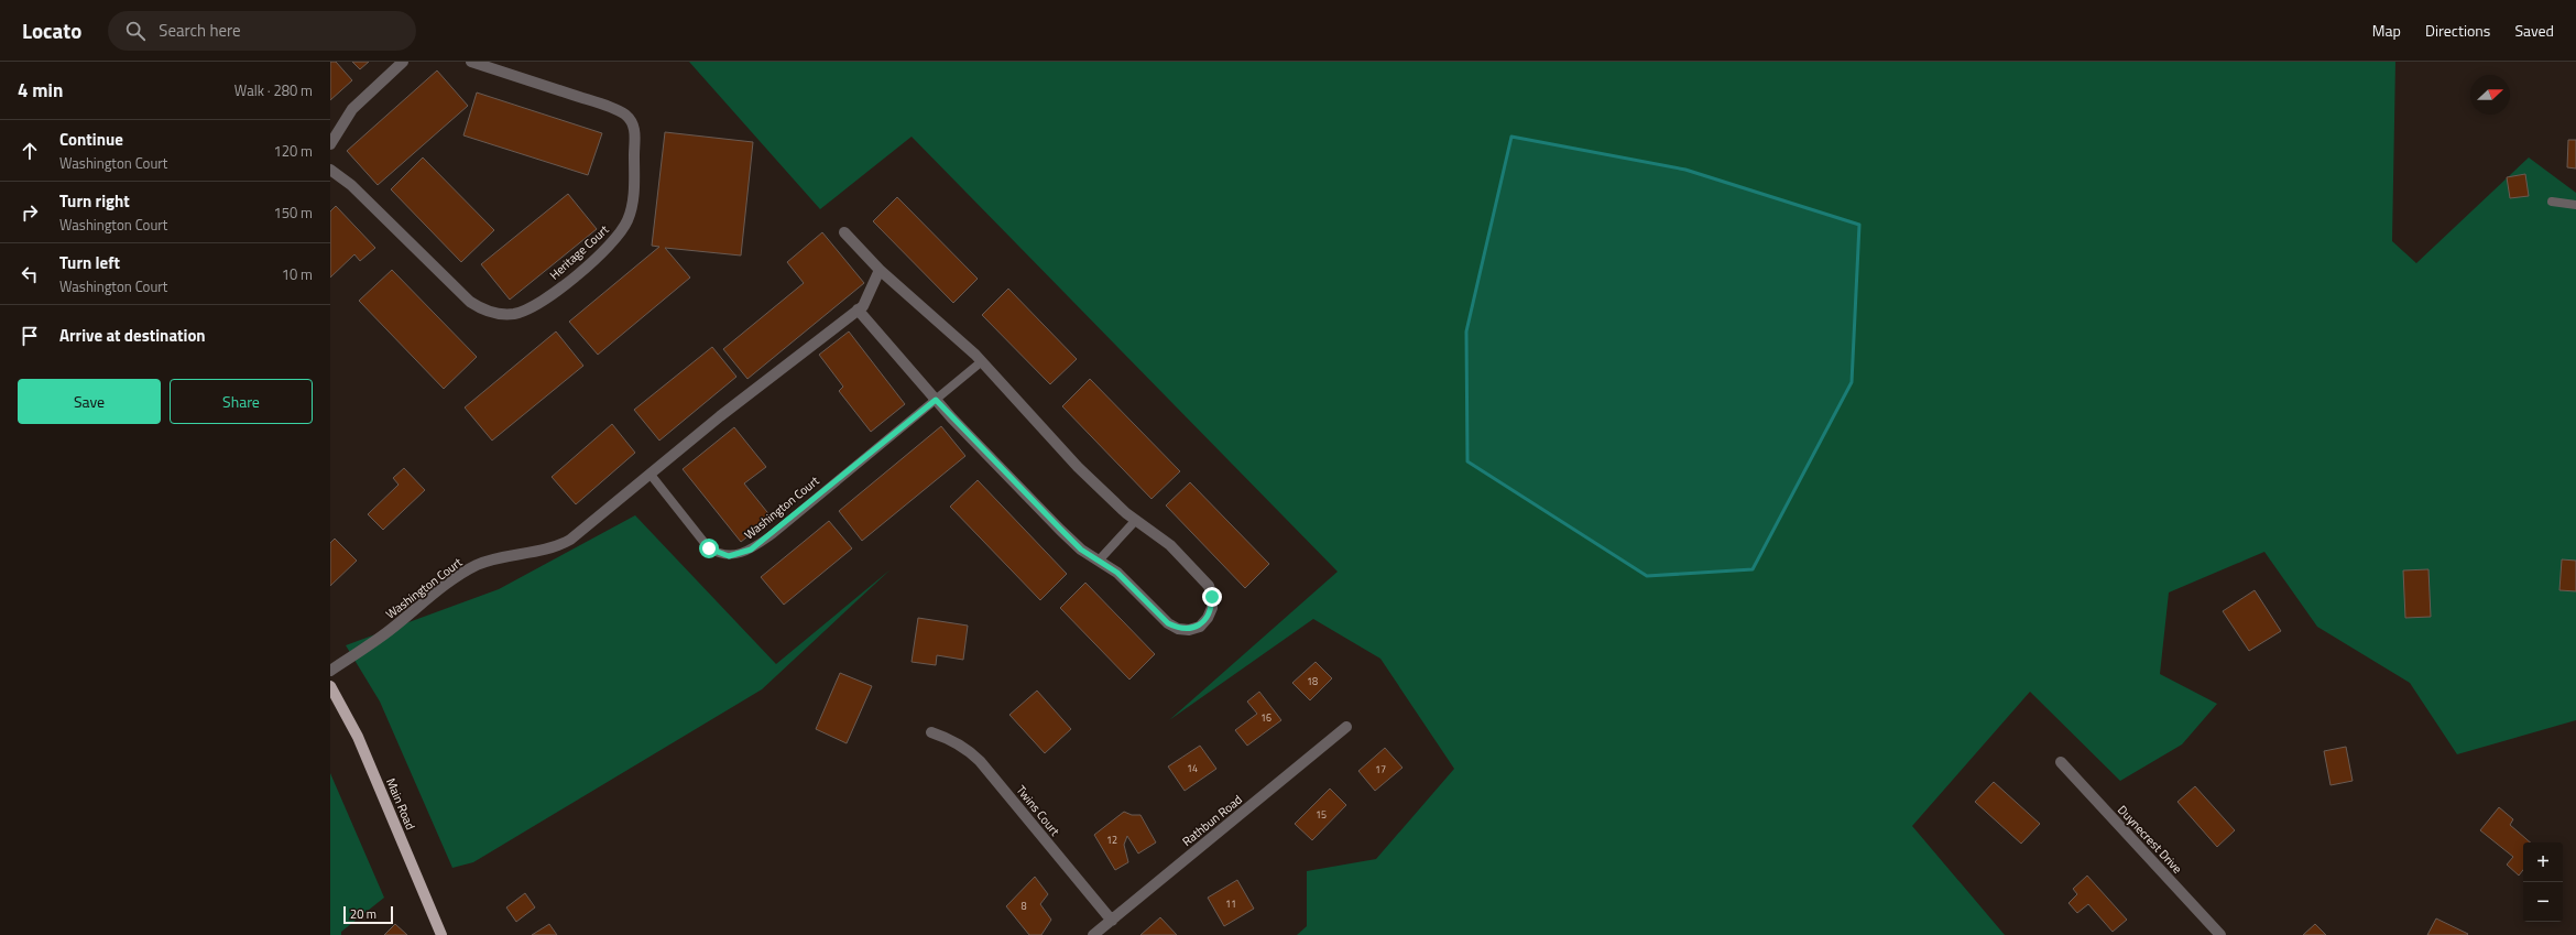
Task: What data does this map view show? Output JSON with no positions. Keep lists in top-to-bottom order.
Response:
{
  "streets": {
    "main road": ["Main Road"],
    "street": [
      "Heritage Court",
      "Washington Court",
      "Twins Court",
      "Rathbun Road",
      "Duynecrest Drive"
    ]
  },
  "crossings": [
    ["Twins Court", "Rathbun Road"]
  ],
  "house_numbers": [
    "18",
    "16",
    "14",
    "17",
    "15",
    "12",
    "11",
    "8"
  ],
  "scale_bar": "20 m",
  "north": "right",
  "page": {
    "header": "Locato",
    "search": "Search here",
    "nav": ["Map", "Directions", "Saved"],
    "heading": ["4 min", "Walk · 280 m"],
    "list": [
      ["Continue", "Washington Court", "120 m"],
      ["Turn right", "Washington Court", "150 m"],
      ["Turn left", "Washington Court", "10 m"],
      "Arrive at destination"
    ],
    "buttons": ["Save", "Share"],
    "map_buttons": ["+", "−"],
    "scale": "20 m"
  }
}
